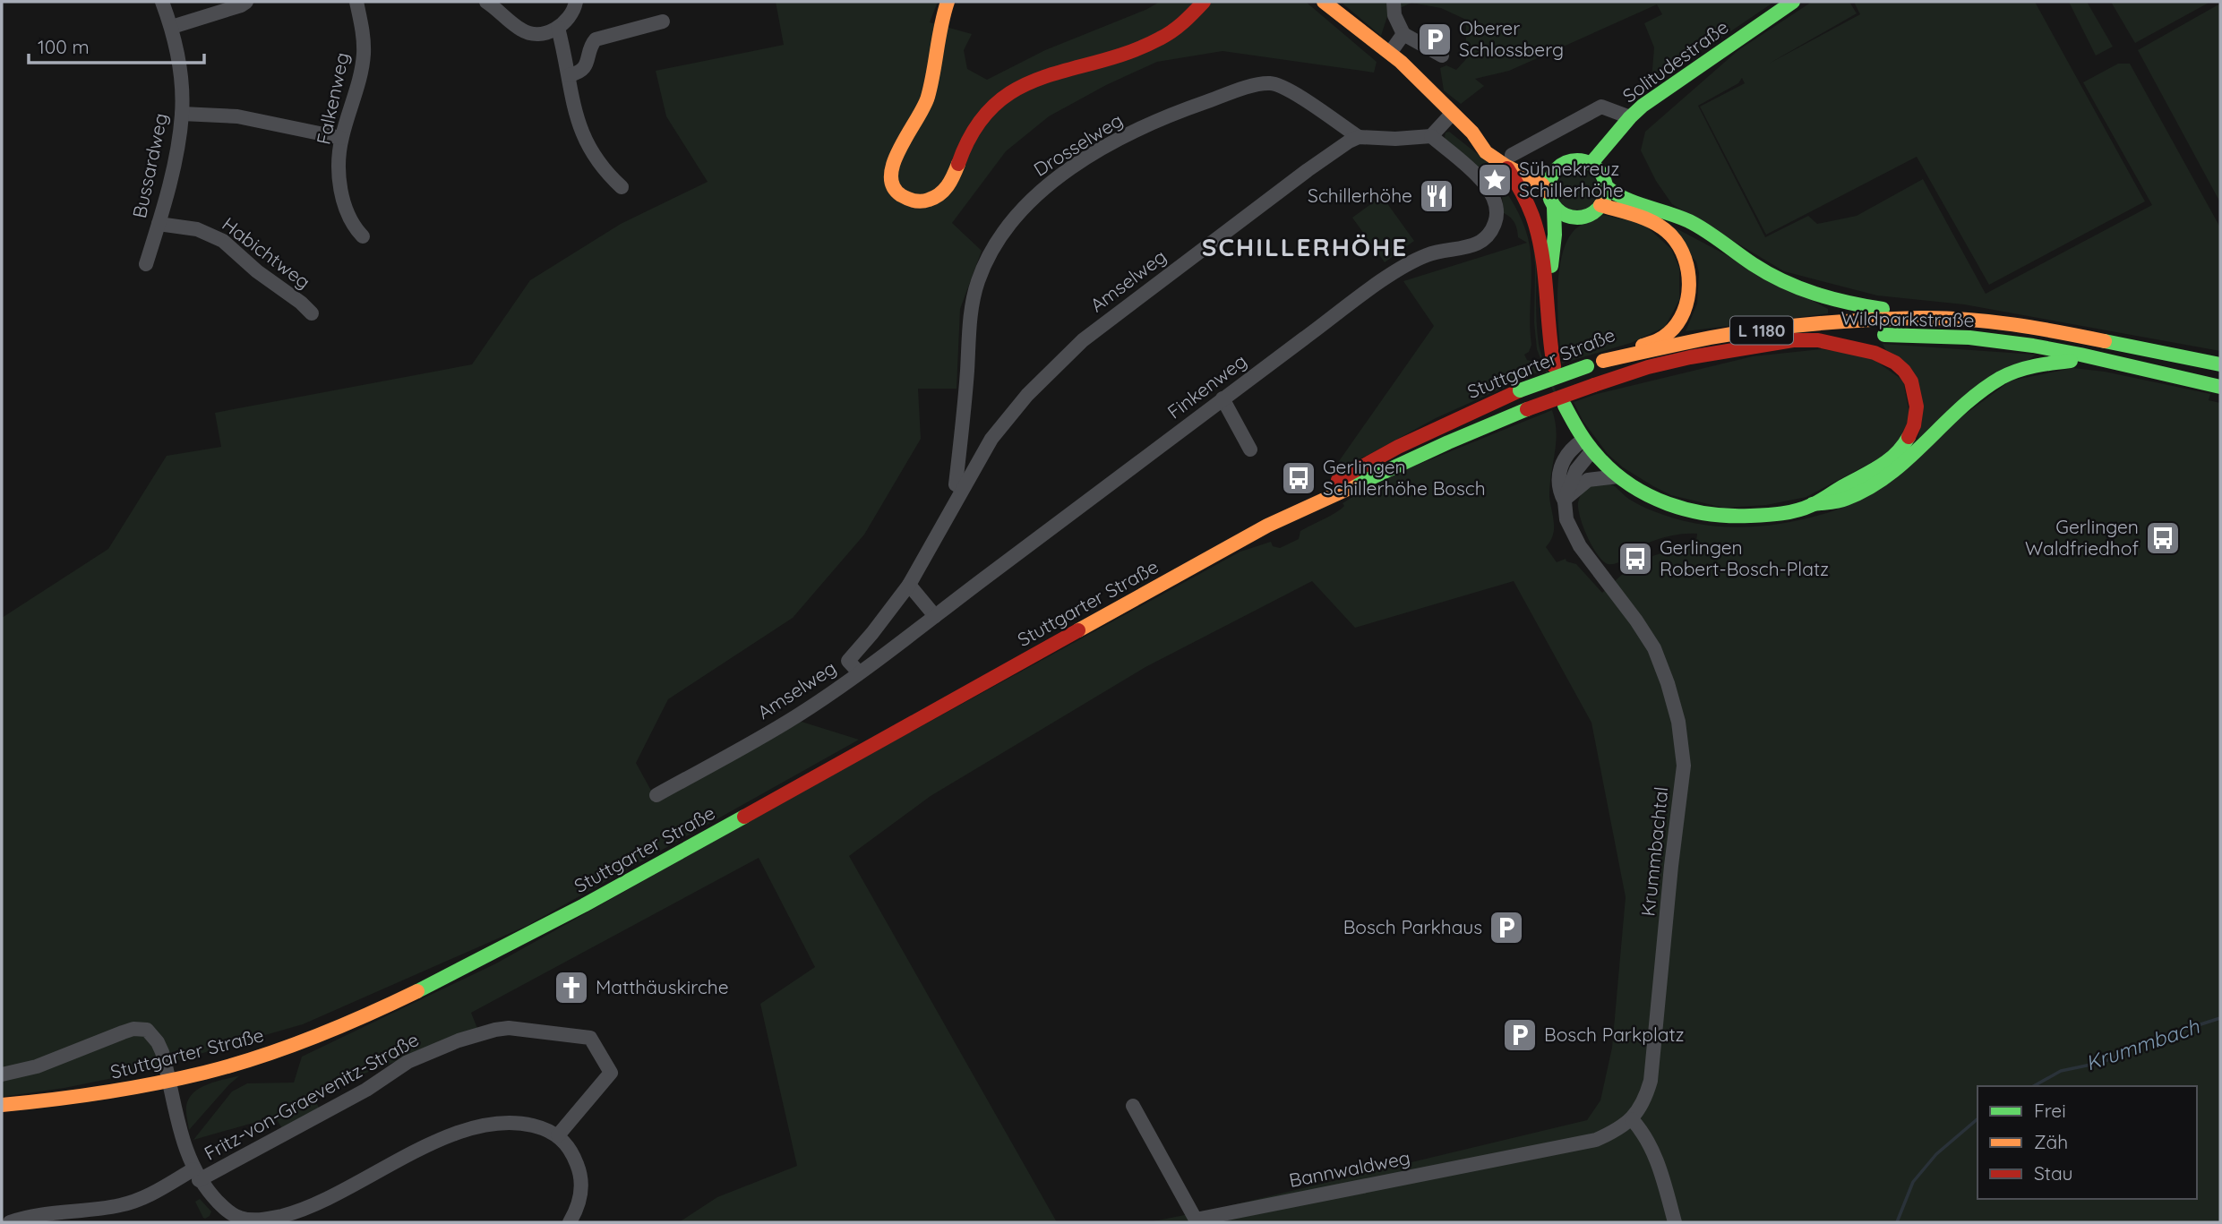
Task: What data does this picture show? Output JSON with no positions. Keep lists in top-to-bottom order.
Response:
{
  "streets": {
    "main road": [
      "Solitudestraße",
      "Wildparkstraße",
      "L 1180",
      "Stuttgarter Straße"
    ],
    "street": [
      "Falkenweg",
      "Drosselweg",
      "Bussardweg",
      "Habichtweg",
      "Amselweg",
      "Finkenweg",
      "Krummbachtal",
      "Fritz-von-Graevenitz-Straße",
      "Bannwaldweg"
    ]
  },
  "crossings": [
    ["Solitudestraße", "Stuttgarter Straße"],
    ["Drosselweg", "Amselweg"],
    ["Bussardweg", "Habichtweg"],
    ["Amselweg", "Finkenweg"],
    ["Wildparkstraße", "Stuttgarter Straße"],
    ["Stuttgarter Straße", "Fritz-von-Graevenitz-Straße"],
    ["Krummbachtal", "Bannwaldweg"]
  ],
  "districts": ["SCHILLERHÖHE"],
  "water": ["Krummbach"],
  "places": {
    "parking": ["Oberer Schlossberg", "Bosch Parkhaus", "Bosch Parkplatz"],
    "place": ["Sühnekreuz Schillerhöhe"],
    "restaurant": ["Schillerhöhe"],
    "bus stop": ["Gerlingen Schillerhöhe Bosch", "Gerlingen Waldfriedhof", "Gerlingen Robert-Bosch-Platz"],
    "church": ["Matthäuskirche"]
  },
  "legend": ["Frei", "Zäh", "Stau"],
  "scale_bar": "100 m"
}
